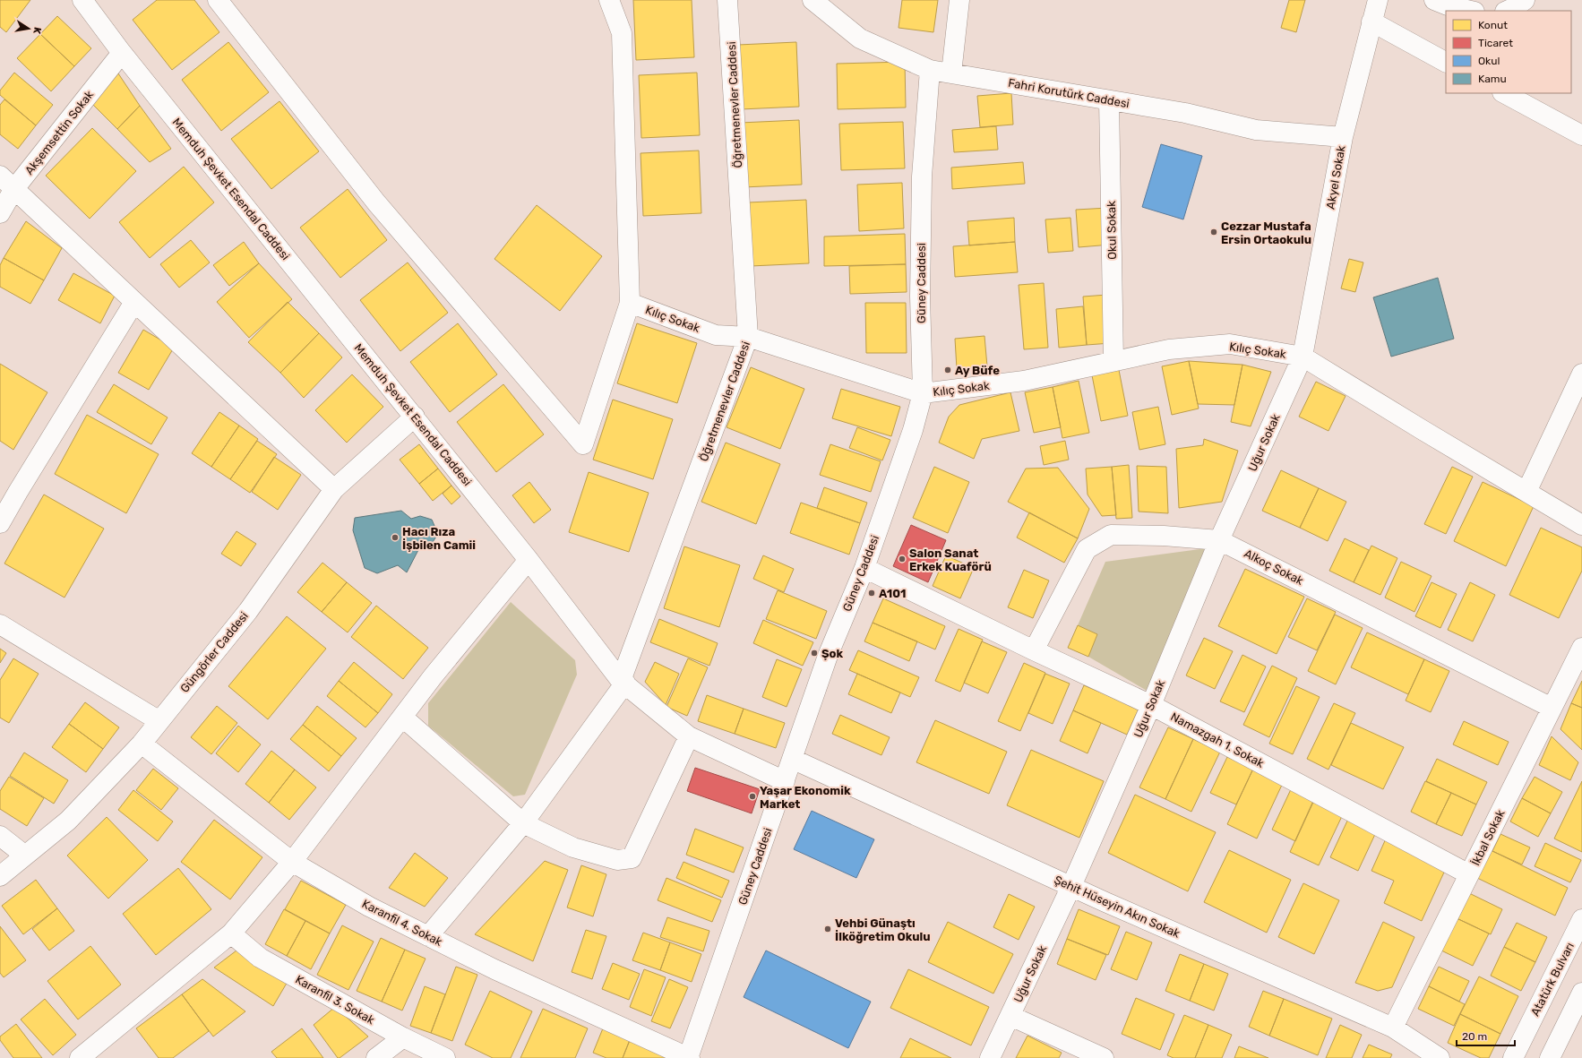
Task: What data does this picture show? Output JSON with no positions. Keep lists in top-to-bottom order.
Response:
{
  "streets": {
    "street": [
      "Fahri Korutürk Caddesi",
      "Öğretmenevler Caddesi",
      "Akşemsettin Sokak",
      "Akyel Sokak",
      "Memduh Şevket Esendal Caddesi",
      "Okul Sokak",
      "Güney Caddesi",
      "Kılıç Sokak",
      "Uğur Sokak",
      "Alkoç Sokak",
      "Güngörler Caddesi",
      "Namazgah 1. Sokak",
      "İkbal Sokak",
      "Şehit Hüseyin Akın Sokak",
      "Karanfil 4. Sokak",
      "Atatürk Bulvarı",
      "Karanfil 3. Sokak"
    ]
  },
  "crossings": [
    ["Fahri Korutürk Caddesi", "Akyel Sokak"],
    ["Fahri Korutürk Caddesi", "Okul Sokak"],
    ["Fahri Korutürk Caddesi", "Güney Caddesi"],
    ["Öğretmenevler Caddesi", "Memduh Şevket Esendal Caddesi"],
    ["Öğretmenevler Caddesi", "Kılıç Sokak"],
    ["Öğretmenevler Caddesi", "Karanfil 4. Sokak"],
    ["Akşemsettin Sokak", "Memduh Şevket Esendal Caddesi"],
    ["Akyel Sokak", "Kılıç Sokak"],
    ["Akyel Sokak", "Uğur Sokak"],
    ["Memduh Şevket Esendal Caddesi", "Güney Caddesi"],
    ["Memduh Şevket Esendal Caddesi", "Güngörler Caddesi"],
    ["Okul Sokak", "Kılıç Sokak"],
    ["Güney Caddesi", "Kılıç Sokak"],
    ["Güney Caddesi", "Namazgah 1. Sokak"],
    ["Güney Caddesi", "Şehit Hüseyin Akın Sokak"],
    ["Güney Caddesi", "Karanfil 4. Sokak"],
    ["Kılıç Sokak", "Uğur Sokak"],
    ["Uğur Sokak", "Alkoç Sokak"],
    ["Uğur Sokak", "Namazgah 1. Sokak"],
    ["Uğur Sokak", "Şehit Hüseyin Akın Sokak"],
    ["Alkoç Sokak", "Namazgah 1. Sokak"],
    ["Alkoç Sokak", "İkbal Sokak"],
    ["Güngörler Caddesi", "Karanfil 4. Sokak"],
    ["Namazgah 1. Sokak", "İkbal Sokak"],
    ["İkbal Sokak", "Şehit Hüseyin Akın Sokak"]
  ],
  "places": [
    "Cezzar Mustafa Ersin Ortaokulu",
    "Ay Büfe",
    "Hacı Rıza İşbilen Camii",
    "Salon Sanat Erkek Kuaförü",
    "A101",
    "Şok",
    "Yaşar Ekonomik Market",
    "Vehbi Günaştı İlköğretim Okulu"
  ],
  "legend": [
    "Konut",
    "Ticaret",
    "Okul",
    "Kamu"
  ],
  "scale_bar": "20 m",
  "north": "right"
}
